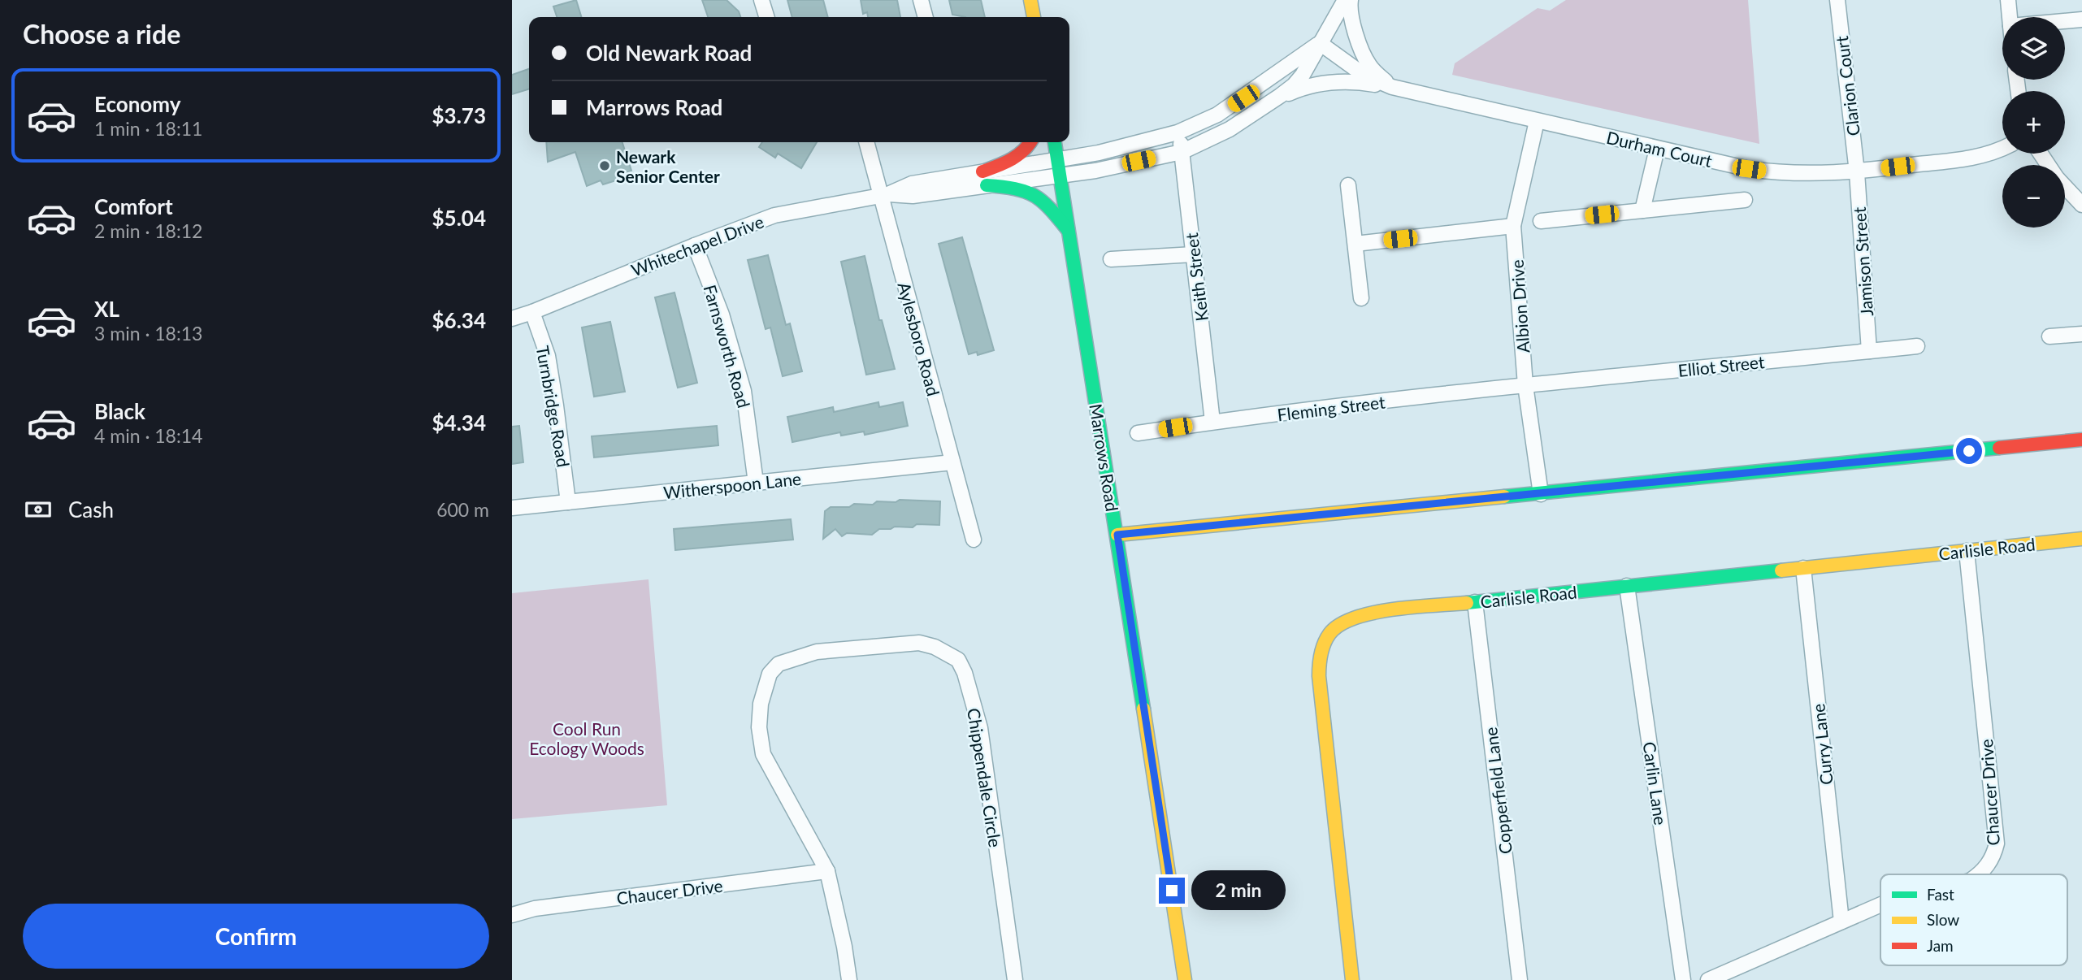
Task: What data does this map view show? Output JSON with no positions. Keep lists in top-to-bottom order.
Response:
{
  "streets": {
    "street": [
      "Clarion Court",
      "Durham Court",
      "Whitechapel Drive",
      "Jamison Street",
      "Keith Street",
      "Albion Drive",
      "Aylesboro Road",
      "Farnsworth Road",
      "Elliot Street",
      "Turnbridge Road",
      "Fleming Street",
      "Marrows Road",
      "Witherspoon Lane",
      "Carlisle Road",
      "Curry Lane",
      "Chippendale Circle",
      "Carlin Lane",
      "Copperfield Lane",
      "Chaucer Drive"
    ]
  },
  "crossings": [
    ["Clarion Court", "Durham Court"],
    ["Clarion Court", "Jamison Street"],
    ["Durham Court", "Whitechapel Drive"],
    ["Durham Court", "Jamison Street"],
    ["Durham Court", "Albion Drive"],
    ["Whitechapel Drive", "Keith Street"],
    ["Whitechapel Drive", "Aylesboro Road"],
    ["Whitechapel Drive", "Farnsworth Road"],
    ["Whitechapel Drive", "Turnbridge Road"],
    ["Whitechapel Drive", "Marrows Road"],
    ["Jamison Street", "Elliot Street"],
    ["Keith Street", "Fleming Street"],
    ["Albion Drive", "Elliot Street"],
    ["Albion Drive", "Fleming Street"],
    ["Aylesboro Road", "Witherspoon Lane"],
    ["Farnsworth Road", "Witherspoon Lane"],
    ["Elliot Street", "Fleming Street"],
    ["Turnbridge Road", "Witherspoon Lane"],
    ["Carlisle Road", "Curry Lane"],
    ["Carlisle Road", "Carlin Lane"],
    ["Carlisle Road", "Copperfield Lane"],
    ["Carlisle Road", "Chaucer Drive"],
    ["Curry Lane", "Chaucer Drive"],
    ["Chippendale Circle", "Chaucer Drive"]
  ],
  "parks": ["Cool Run Ecology Woods"],
  "places": ["Newark Senior Center"],
  "legend": ["Fast", "Slow", "Jam"],
  "page": {
    "heading": "Choose a ride",
    "map_buttons": ["+", "−"],
    "banner": ["Old Newark Road", "Marrows Road"],
    "list": [
      {
        "name": "Economy",
        "note": "1 min · 18:11",
        "value": "$3.73"
      },
      {
        "name": "Comfort",
        "note": "2 min · 18:12",
        "value": "$5.04"
      },
      {
        "name": "XL",
        "note": "3 min · 18:13",
        "value": "$6.34"
      },
      {
        "name": "Black",
        "note": "4 min · 18:14",
        "value": "$4.34"
      }
    ],
    "pay": ["Cash", "600 m"],
    "bubble": "2 min",
    "buttons": "Confirm"
  }
}
